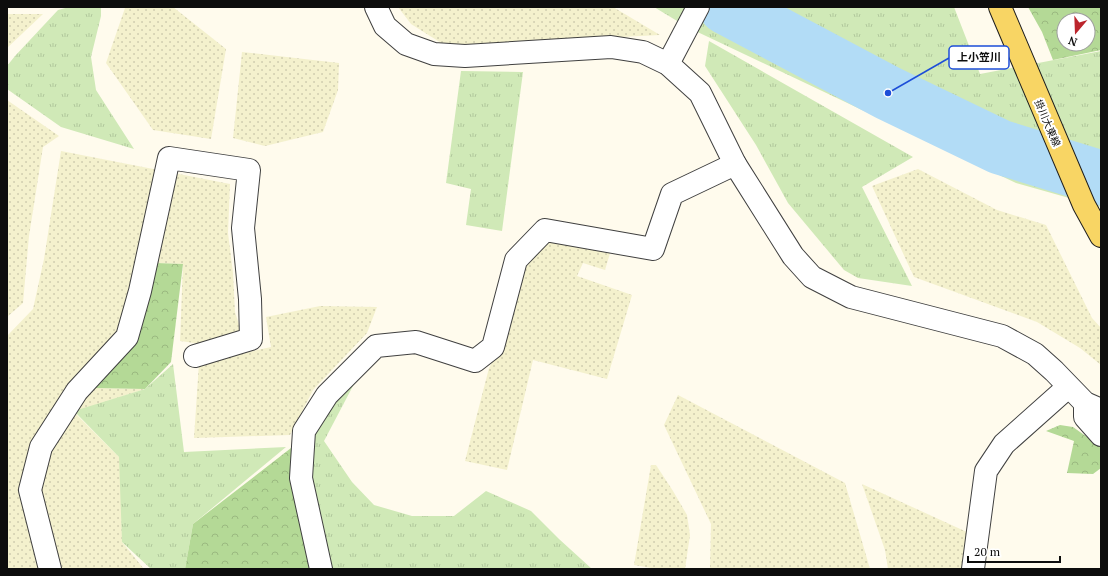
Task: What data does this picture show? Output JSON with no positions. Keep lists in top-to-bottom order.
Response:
{
  "streets": {
    "main road": ["掛川大東線"]
  },
  "places": ["上小笠川"],
  "scale_bar": "20 m",
  "north": "bottom"
}
